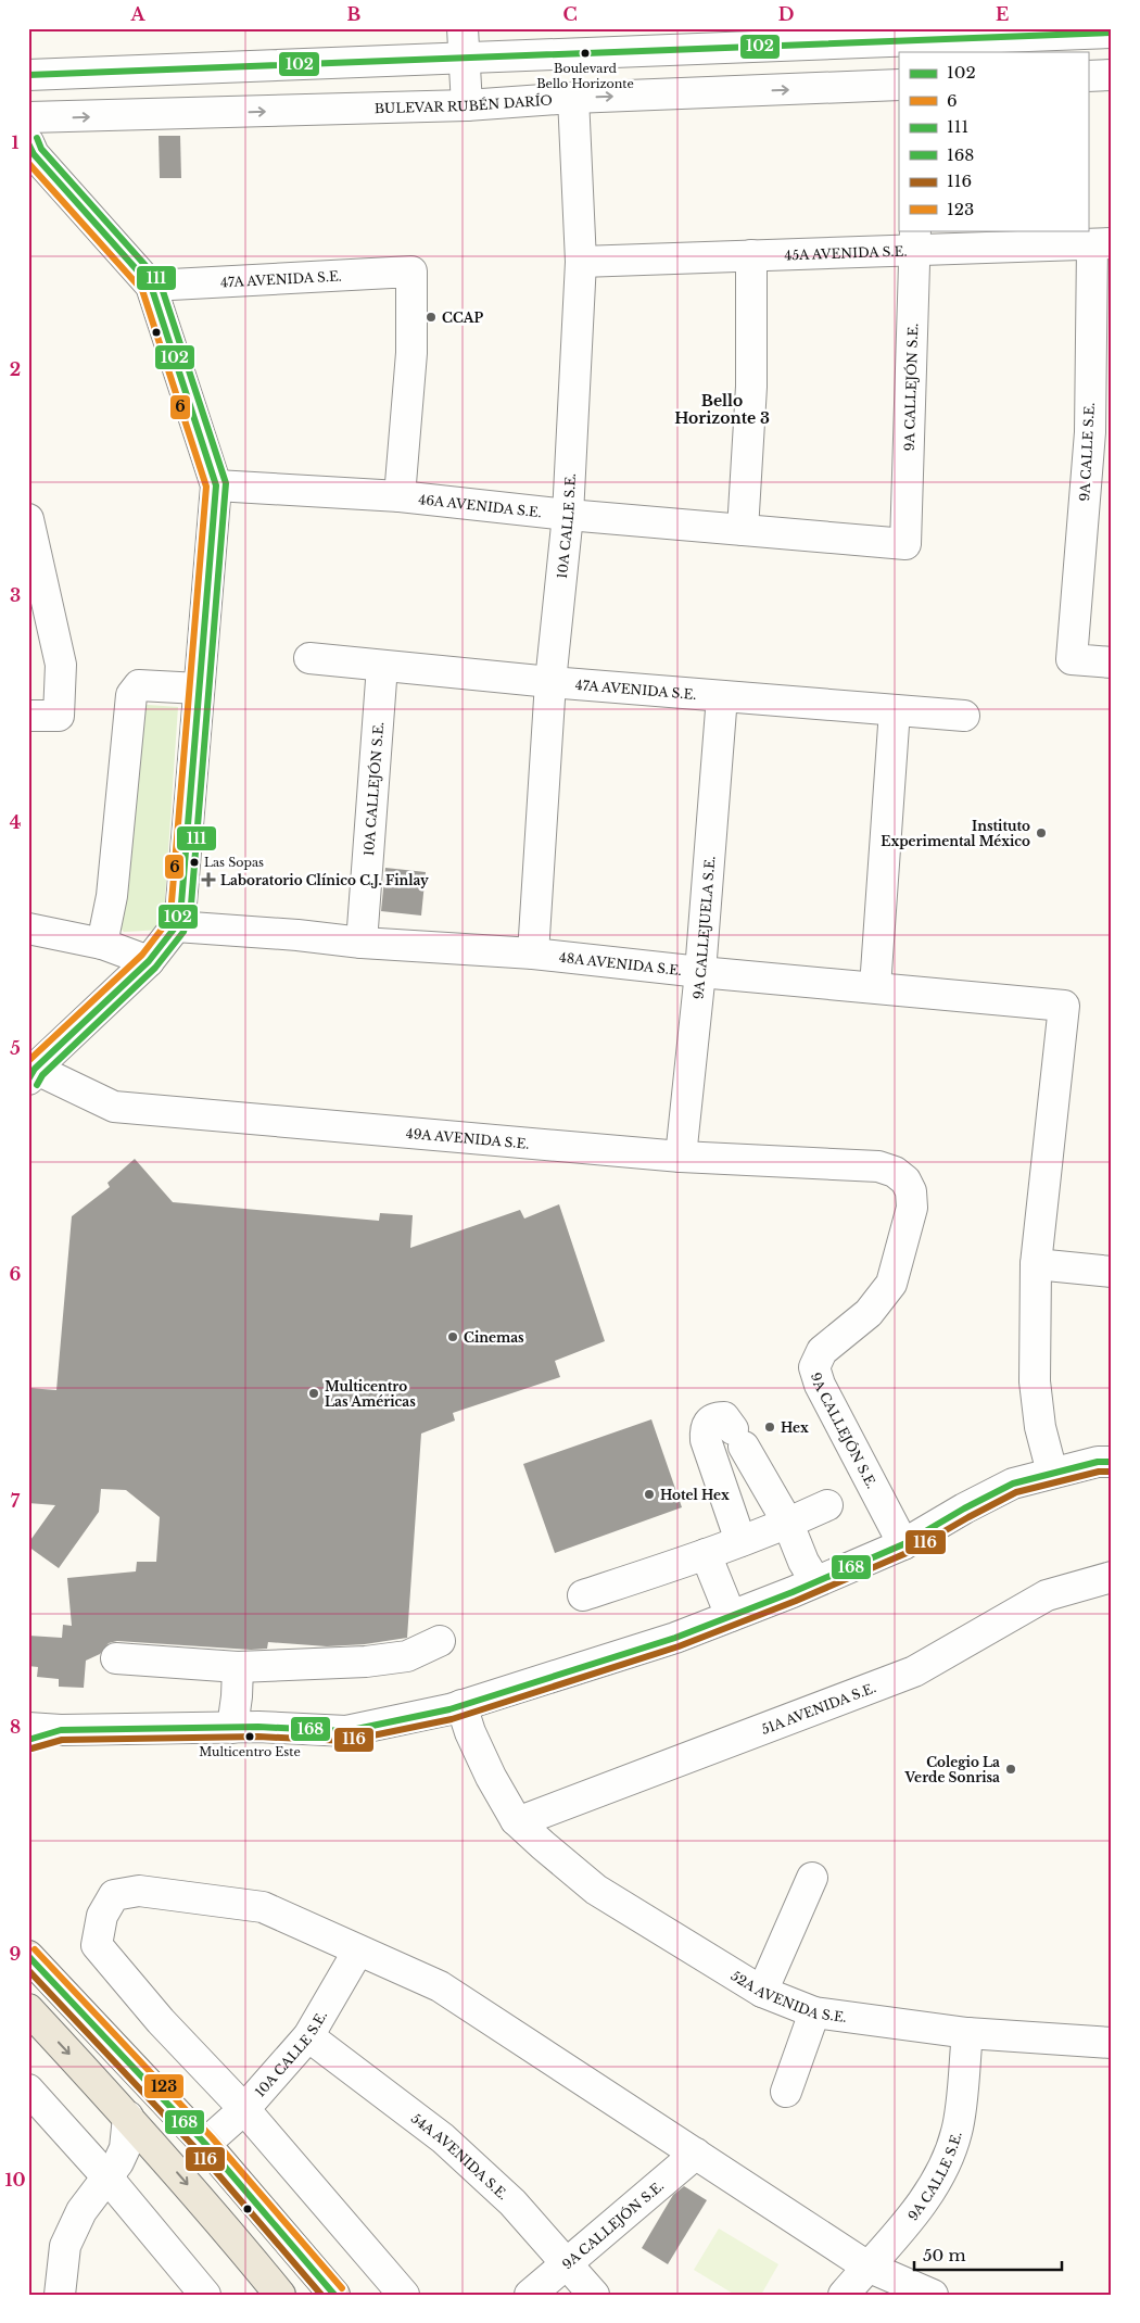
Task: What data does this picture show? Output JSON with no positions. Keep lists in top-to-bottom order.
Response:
{
  "streets": {
    "street": [
      "BULEVAR RUBÉN DARÍO",
      "45A AVENIDA S.E.",
      "47A AVENIDA S.E.",
      "9A CALLEJÓN S.E.",
      "9A CALLE S.E.",
      "46A AVENIDA S.E.",
      "10A CALLE S.E.",
      "10A CALLEJÓN S.E.",
      "9A CALLEJUELA S.E.",
      "48A AVENIDA S.E.",
      "49A AVENIDA S.E.",
      "51A AVENIDA S.E.",
      "52A AVENIDA S.E.",
      "54A AVENIDA S.E."
    ]
  },
  "crossings": [
    ["BULEVAR RUBÉN DARÍO", "10A CALLE S.E."],
    ["45A AVENIDA S.E.", "9A CALLEJÓN S.E."],
    ["45A AVENIDA S.E.", "9A CALLE S.E."],
    ["45A AVENIDA S.E.", "10A CALLE S.E."],
    ["47A AVENIDA S.E.", "46A AVENIDA S.E."],
    ["47A AVENIDA S.E.", "10A CALLE S.E."],
    ["47A AVENIDA S.E.", "10A CALLEJÓN S.E."],
    ["47A AVENIDA S.E.", "9A CALLEJUELA S.E."],
    ["9A CALLEJÓN S.E.", "46A AVENIDA S.E."],
    ["9A CALLEJÓN S.E.", "49A AVENIDA S.E."],
    ["9A CALLEJÓN S.E.", "54A AVENIDA S.E."],
    ["9A CALLE S.E.", "52A AVENIDA S.E."],
    ["46A AVENIDA S.E.", "10A CALLE S.E."],
    ["10A CALLE S.E.", "48A AVENIDA S.E."],
    ["10A CALLE S.E.", "54A AVENIDA S.E."],
    ["10A CALLEJÓN S.E.", "48A AVENIDA S.E."],
    ["9A CALLEJUELA S.E.", "48A AVENIDA S.E."],
    ["9A CALLEJUELA S.E.", "49A AVENIDA S.E."],
    ["51A AVENIDA S.E.", "52A AVENIDA S.E."]
  ],
  "districts": ["Bello Horizonte 3"],
  "places": {
    "other": [
      "Boulevard Bello Horizonte",
      "CCAP",
      "Instituto Experimental México",
      "Las Sopas",
      "Cinemas",
      "Multicentro Las Américas",
      "Hex",
      "Hotel Hex",
      "Multicentro Este",
      "Colegio La Verde Sonrisa"
    ],
    "health": ["Laboratorio Clínico C.J. Finlay"]
  },
  "lines": [
    "transit line 102",
    "transit line 111",
    "transit line 6",
    "transit line 168",
    "transit line 116",
    "transit line 123"
  ],
  "legend": [
    "102",
    "6",
    "111",
    "168",
    "116",
    "123"
  ],
  "scale_bar": "50 m",
  "grid": {
    "columns": [
      "A",
      "B",
      "C",
      "D",
      "E"
    ],
    "rows": [
      "1",
      "2",
      "3",
      "4",
      "5",
      "6",
      "7",
      "8",
      "9",
      "10"
    ]
  }
}
